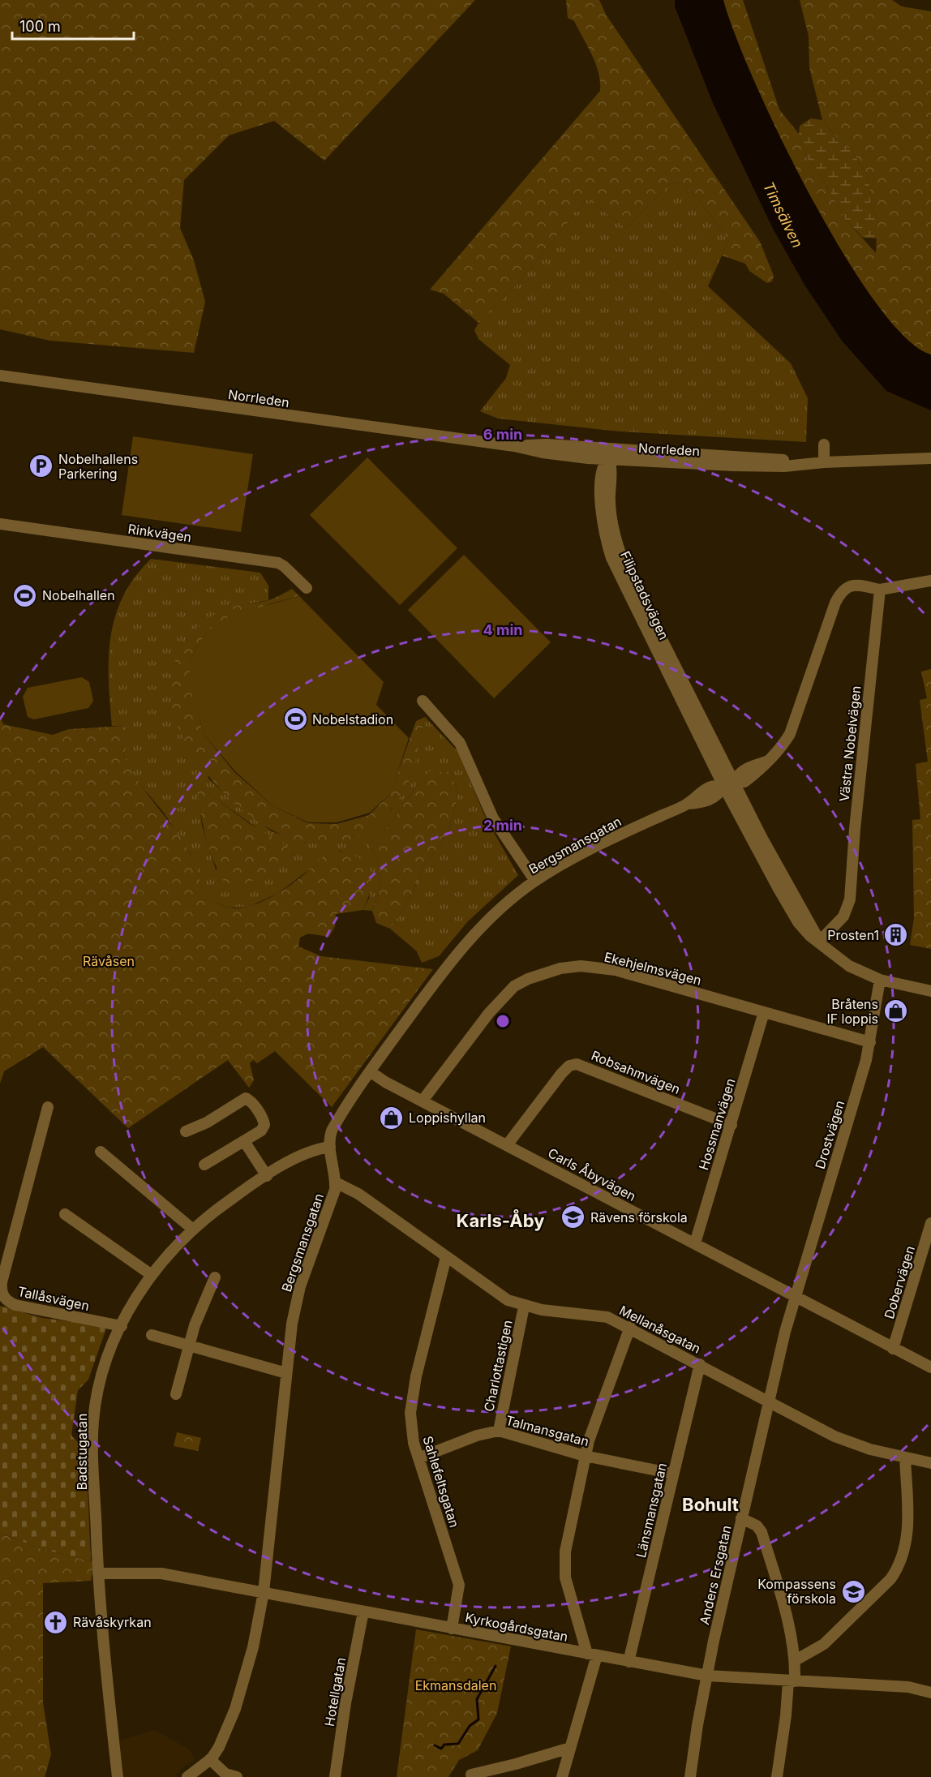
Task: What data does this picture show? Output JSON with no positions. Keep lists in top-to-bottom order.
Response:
{
  "streets": {
    "street": [
      "Norrleden",
      "Rinkvägen",
      "Filipstadsvägen",
      "Västra Nobelvägen",
      "Bergsmansgatan",
      "Ekehjelmsvägen",
      "Robsahmvägen",
      "Hossmanvägen",
      "Drostvägen",
      "Carls Åbyvägen",
      "Dobervägen",
      "Tallåsvägen",
      "Mellanåsgatan",
      "Charlottastigen",
      "Talmansgatan",
      "Badstugatan",
      "Sahlefeltsgatan",
      "Länsmansgatan",
      "Anders Ersgatan",
      "Kyrkogårdsgatan",
      "Hotellgatan"
    ]
  },
  "crossings": [
    ["Norrleden", "Filipstadsvägen"],
    ["Filipstadsvägen", "Västra Nobelvägen"],
    ["Filipstadsvägen", "Bergsmansgatan"],
    ["Filipstadsvägen", "Drostvägen"],
    ["Bergsmansgatan", "Carls Åbyvägen"],
    ["Bergsmansgatan", "Mellanåsgatan"],
    ["Bergsmansgatan", "Badstugatan"],
    ["Bergsmansgatan", "Kyrkogårdsgatan"],
    ["Ekehjelmsvägen", "Hossmanvägen"],
    ["Ekehjelmsvägen", "Drostvägen"],
    ["Ekehjelmsvägen", "Carls Åbyvägen"],
    ["Robsahmvägen", "Hossmanvägen"],
    ["Robsahmvägen", "Carls Åbyvägen"],
    ["Hossmanvägen", "Carls Åbyvägen"],
    ["Drostvägen", "Carls Åbyvägen"],
    ["Drostvägen", "Anders Ersgatan"],
    ["Carls Åbyvägen", "Dobervägen"],
    ["Carls Åbyvägen", "Anders Ersgatan"],
    ["Tallåsvägen", "Badstugatan"],
    ["Mellanåsgatan", "Charlottastigen"],
    ["Mellanåsgatan", "Sahlefeltsgatan"],
    ["Mellanåsgatan", "Länsmansgatan"],
    ["Mellanåsgatan", "Anders Ersgatan"],
    ["Charlottastigen", "Talmansgatan"],
    ["Talmansgatan", "Sahlefeltsgatan"],
    ["Talmansgatan", "Länsmansgatan"],
    ["Badstugatan", "Kyrkogårdsgatan"],
    ["Sahlefeltsgatan", "Kyrkogårdsgatan"],
    ["Länsmansgatan", "Kyrkogårdsgatan"],
    ["Anders Ersgatan", "Kyrkogårdsgatan"],
    ["Kyrkogårdsgatan", "Hotellgatan"]
  ],
  "districts": ["Karls-Åby", "Bohult"],
  "water": ["Timsälven"],
  "parks": ["Rävåsen", "Ekmansdalen"],
  "places": {
    "parking": ["Nobelhallens Parkering"],
    "sports": ["Nobelhallen", "Nobelstadion"],
    "building": ["Prosten1"],
    "shop": ["Bråtens IF loppis", "Loppishyllan"],
    "school or university": ["Rävens förskola", "Kompassens förskola"],
    "church": ["Rävåskyrkan"]
  },
  "scale_bar": "100 m",
  "rings": ["6 min", "4 min", "2 min"]
}
